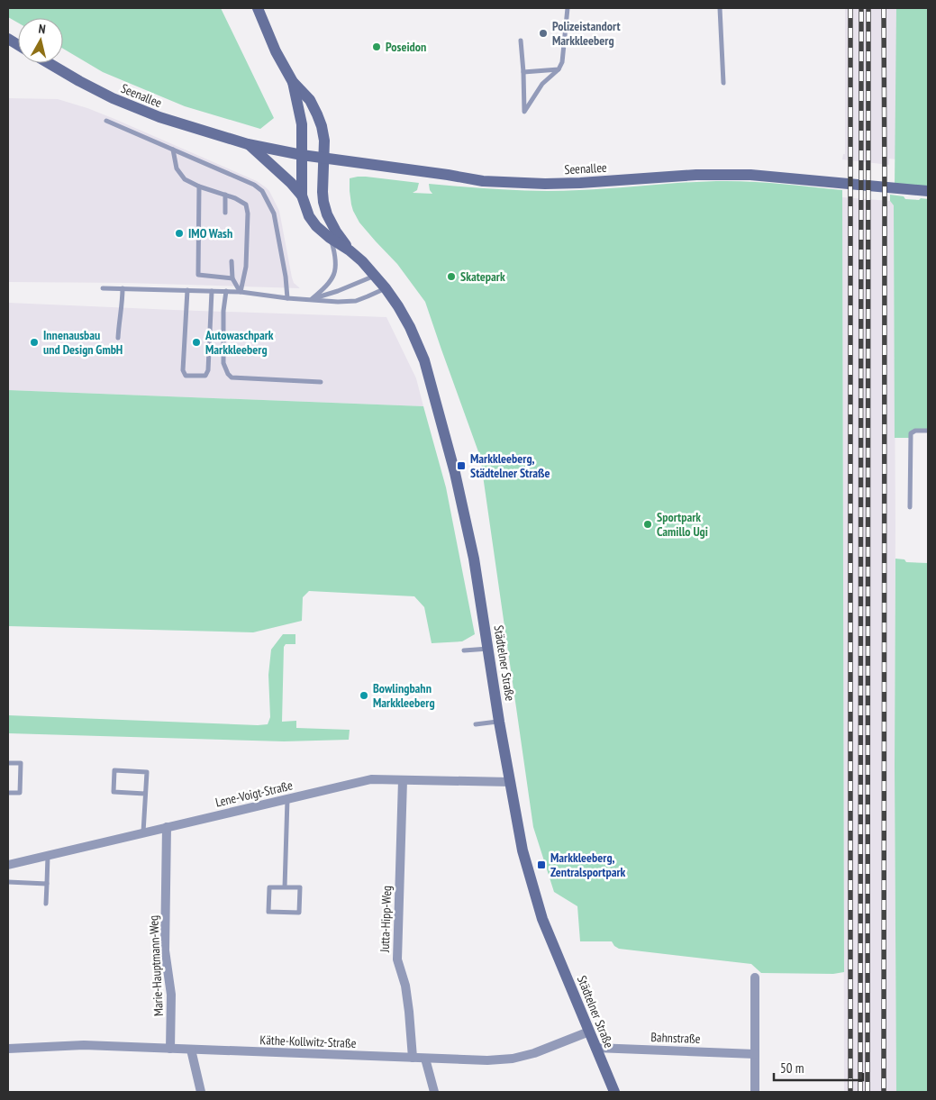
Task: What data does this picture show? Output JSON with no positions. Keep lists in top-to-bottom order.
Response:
{
  "streets": {
    "street": [
      "Seenallee",
      "Städtelner Straße",
      "Lene-Voigt-Straße",
      "Jutta-Hipp-Weg",
      "Marie-Hauptmann-Weg",
      "Bahnstraße",
      "Käthe-Kollwitz-Straße"
    ]
  },
  "crossings": [
    ["Seenallee", "Städtelner Straße"],
    ["Städtelner Straße", "Lene-Voigt-Straße"],
    ["Städtelner Straße", "Bahnstraße"],
    ["Städtelner Straße", "Käthe-Kollwitz-Straße"],
    ["Lene-Voigt-Straße", "Jutta-Hipp-Weg"],
    ["Lene-Voigt-Straße", "Marie-Hauptmann-Weg"],
    ["Jutta-Hipp-Weg", "Käthe-Kollwitz-Straße"],
    ["Marie-Hauptmann-Weg", "Käthe-Kollwitz-Straße"]
  ],
  "places": {
    "other": [
      "Polizeistandort Markkleeberg",
      "Poseidon",
      "IMO Wash",
      "Skatepark",
      "Innenausbau und Design GmbH",
      "Autowaschpark Markkleeberg",
      "Sportpark Camillo Ugi",
      "Bowlingbahn Markkleeberg"
    ],
    "transit": ["Markkleeberg, Städtelner Straße", "Markkleeberg, Zentralsportpark"]
  },
  "scale_bar": "50 m",
  "north": "top"
}
